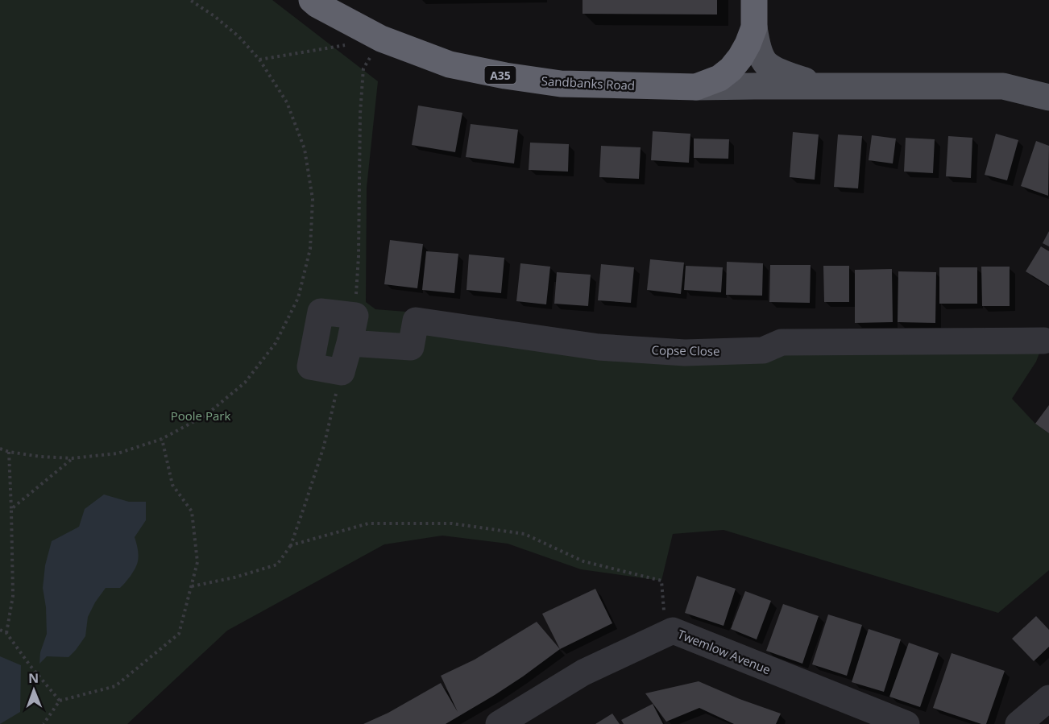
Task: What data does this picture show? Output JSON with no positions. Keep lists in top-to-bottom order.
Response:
{
  "streets": {
    "highway": ["A35", "Sandbanks Road"],
    "street": ["Copse Close", "Twemlow Avenue"]
  },
  "crossings": [
    ["A35", "Sandbanks Road"]
  ],
  "parks": ["Poole Park"],
  "north": "top"
}
